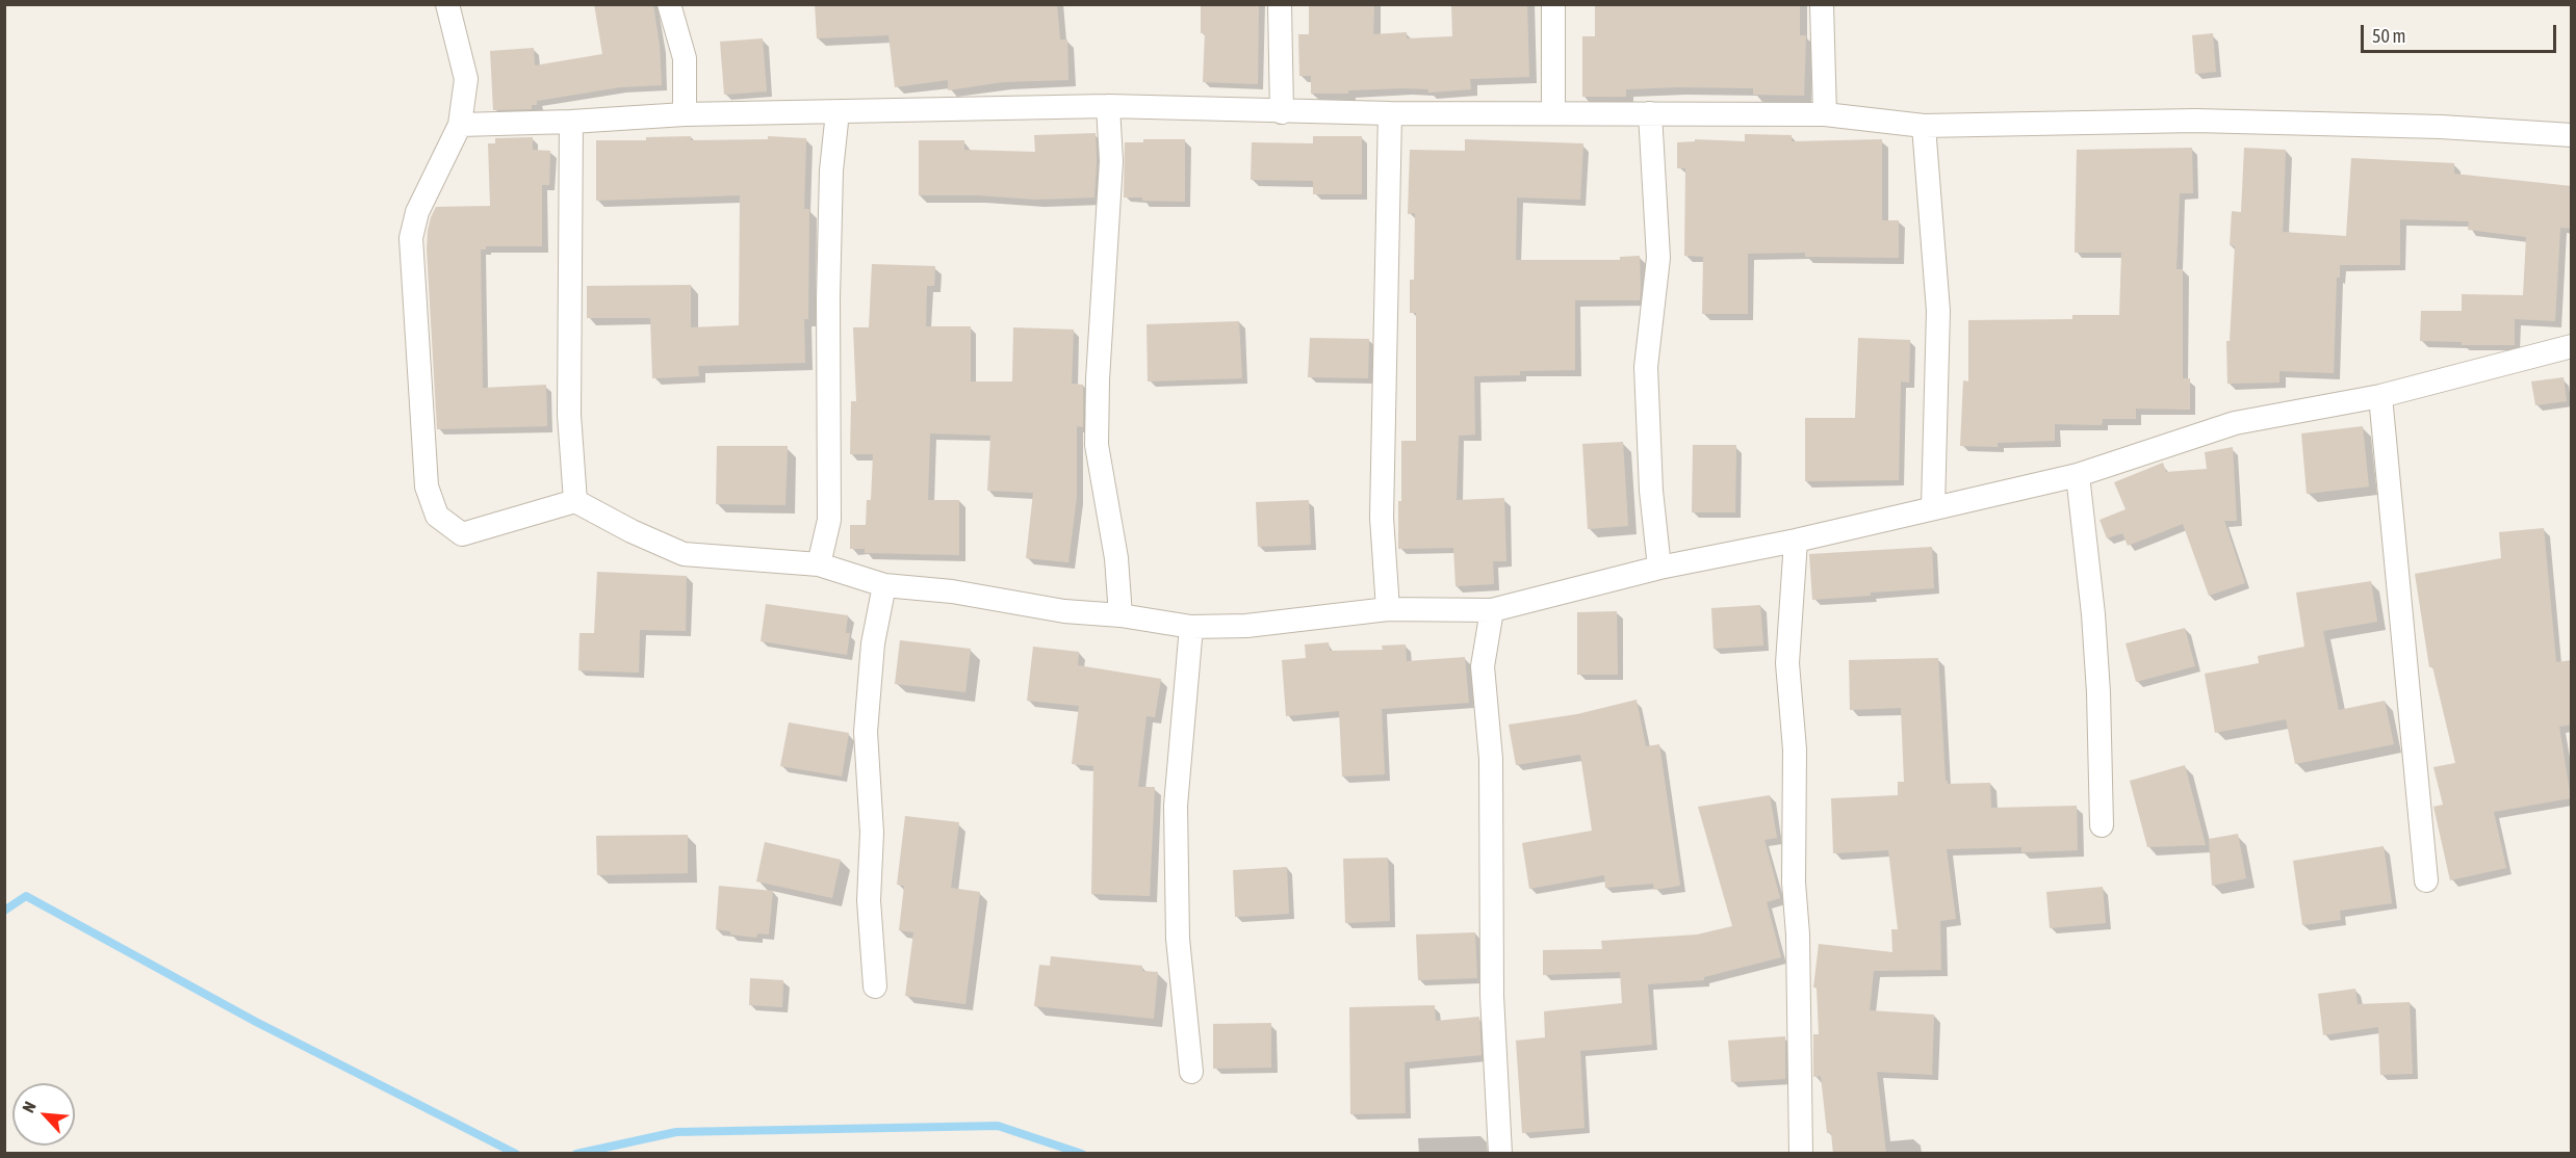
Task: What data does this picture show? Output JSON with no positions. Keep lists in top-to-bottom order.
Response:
{
  "scale_bar": "50 m",
  "north": "top left"
}
